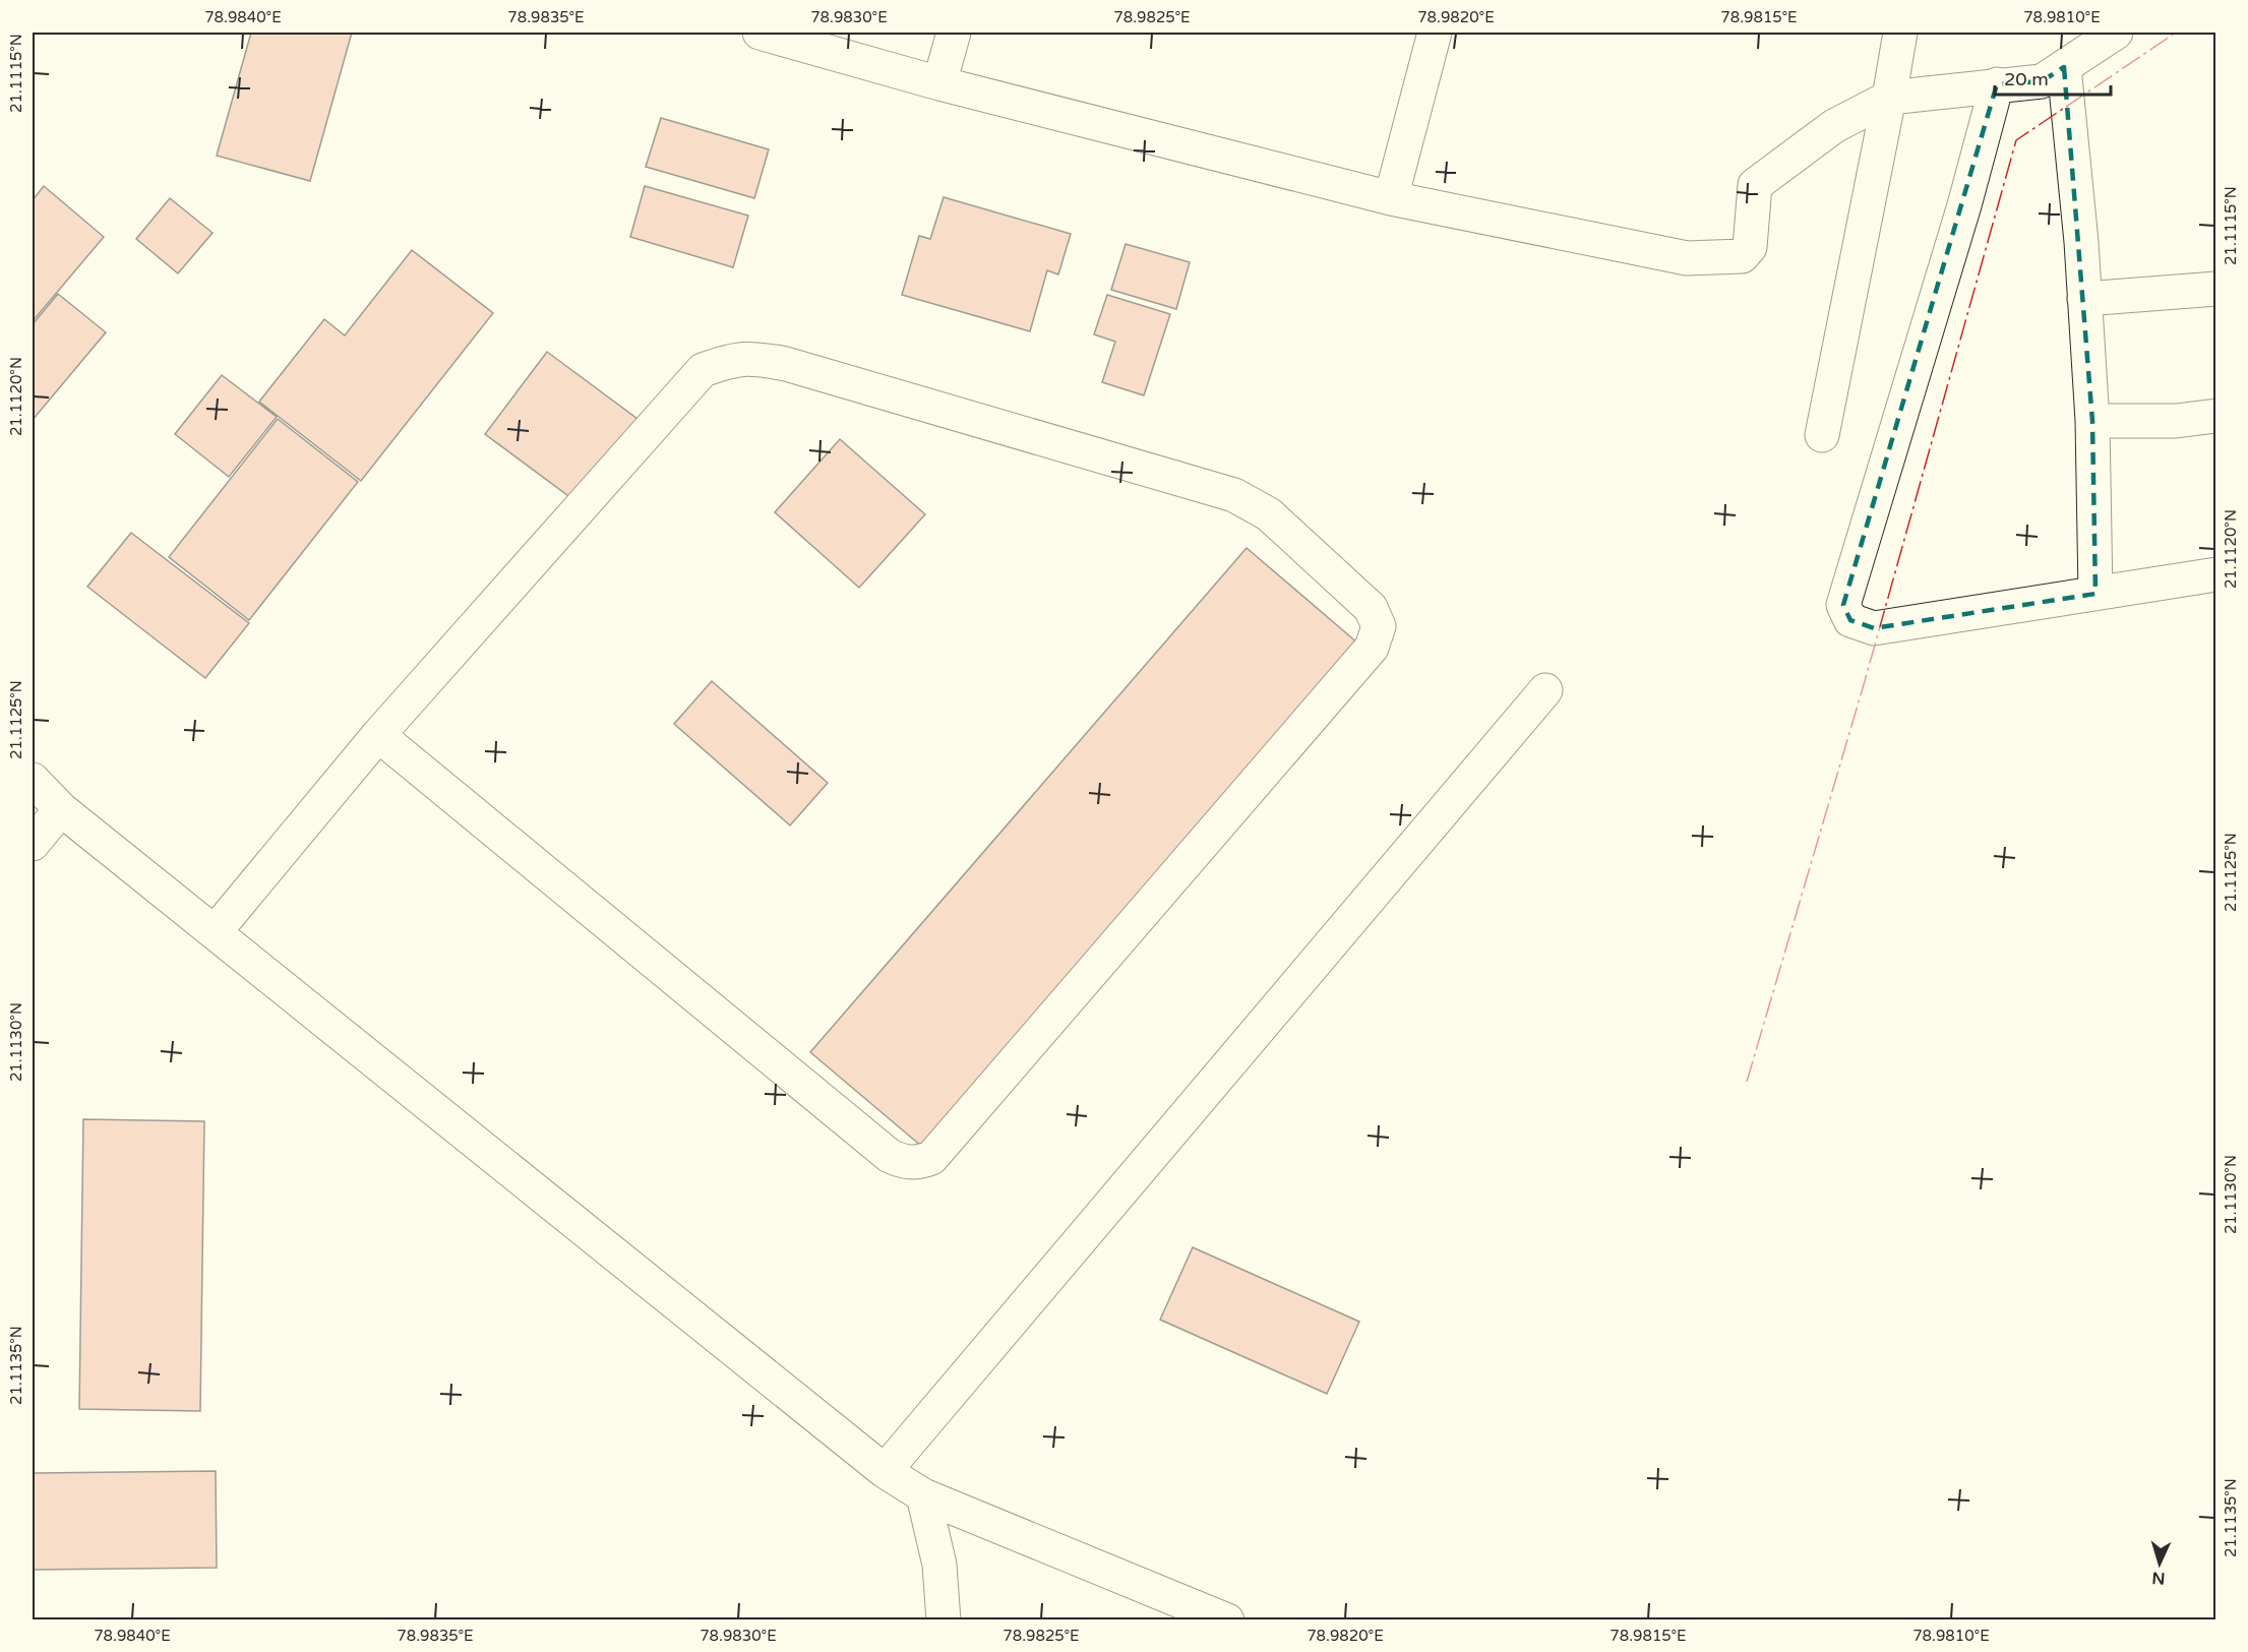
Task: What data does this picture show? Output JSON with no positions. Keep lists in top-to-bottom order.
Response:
{
  "scale_bar": "20 m",
  "north": "bottom",
  "coordinates": [
    "78.9840°E",
    "78.9835°E",
    "78.9830°E",
    "78.9825°E",
    "78.9820°E",
    "78.9815°E",
    "78.9810°E",
    "21.1115°N",
    "21.1120°N",
    "21.1125°N",
    "21.1130°N",
    "21.1135°N"
  ]
}
